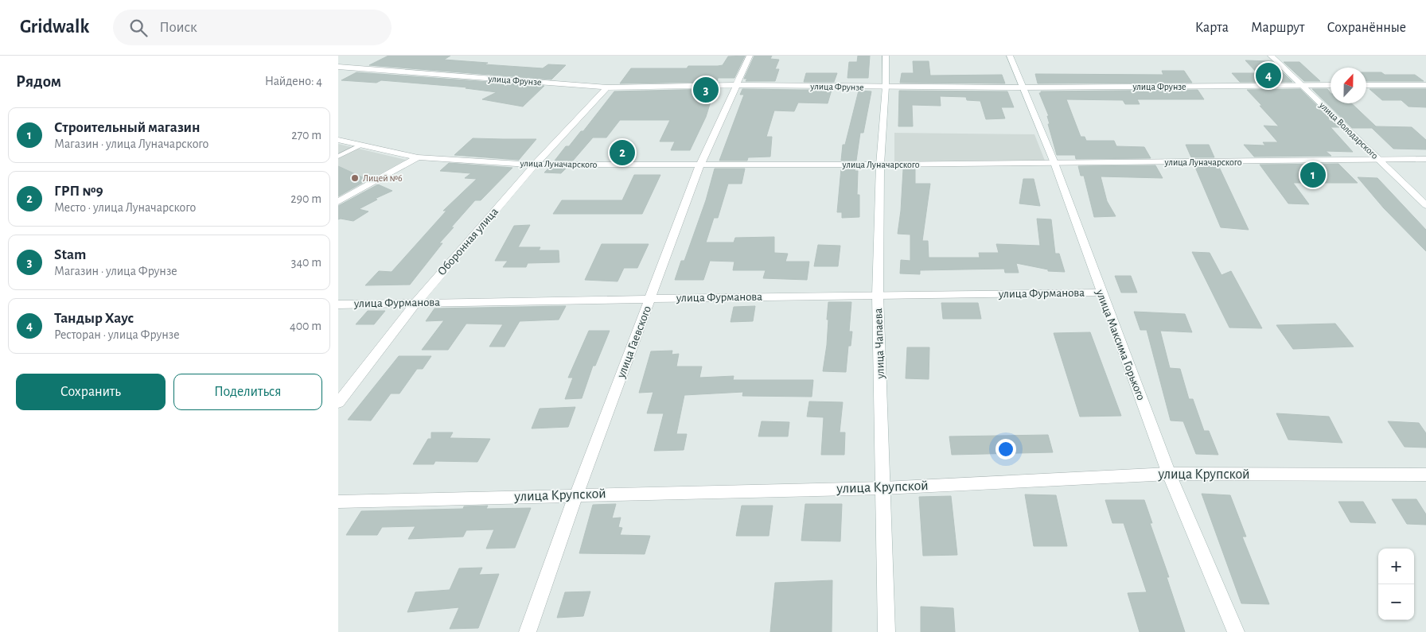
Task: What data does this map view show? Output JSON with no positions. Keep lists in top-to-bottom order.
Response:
{
  "streets": {
    "street": [
      "улица Фрунзе",
      "улица Володарского",
      "улица Луначарского",
      "Оборонная улица",
      "улица Фурманова",
      "улица Гаевского",
      "улица Чапаева",
      "улица Максима Горького",
      "улица Крупской"
    ]
  },
  "crossings": [
    ["улица Фрунзе", "улица Володарского"],
    ["улица Фрунзе", "Оборонная улица"],
    ["улица Фрунзе", "улица Гаевского"],
    ["улица Фрунзе", "улица Чапаева"],
    ["улица Фрунзе", "улица Максима Горького"],
    ["улица Володарского", "улица Луначарского"],
    ["улица Луначарского", "Оборонная улица"],
    ["улица Луначарского", "улица Гаевского"],
    ["улица Луначарского", "улица Чапаева"],
    ["улица Луначарского", "улица Максима Горького"],
    ["Оборонная улица", "улица Фурманова"],
    ["улица Фурманова", "улица Гаевского"],
    ["улица Фурманова", "улица Чапаева"],
    ["улица Фурманова", "улица Максима Горького"],
    ["улица Гаевского", "улица Крупской"],
    ["улица Чапаева", "улица Крупской"],
    ["улица Максима Горького", "улица Крупской"]
  ],
  "places": ["Лицей №6"],
  "north": "top",
  "page": {
    "header": "Gridwalk",
    "search": "Поиск",
    "nav": ["Карта", "Маршрут", "Сохранённые"],
    "heading": ["Рядом", "Найдено: 4"],
    "pins": [
      "4",
      "3",
      "2",
      "1"
    ],
    "list": [
      {
        "mark": "1",
        "name": "Строительный магазин",
        "note": "Магазин · улица Луначарского",
        "value": "270 m"
      },
      {
        "mark": "2",
        "name": "ГРП №9",
        "note": "Место · улица Луначарского",
        "value": "290 m"
      },
      {
        "mark": "3",
        "name": "Stam",
        "note": "Магазин · улица Фрунзе",
        "value": "340 m"
      },
      {
        "mark": "4",
        "name": "Тандыр Хаус",
        "note": "Ресторан · улица Фрунзе",
        "value": "400 m"
      }
    ],
    "buttons": ["Сохранить", "Поделиться"],
    "map_buttons": ["+", "−"]
  }
}
